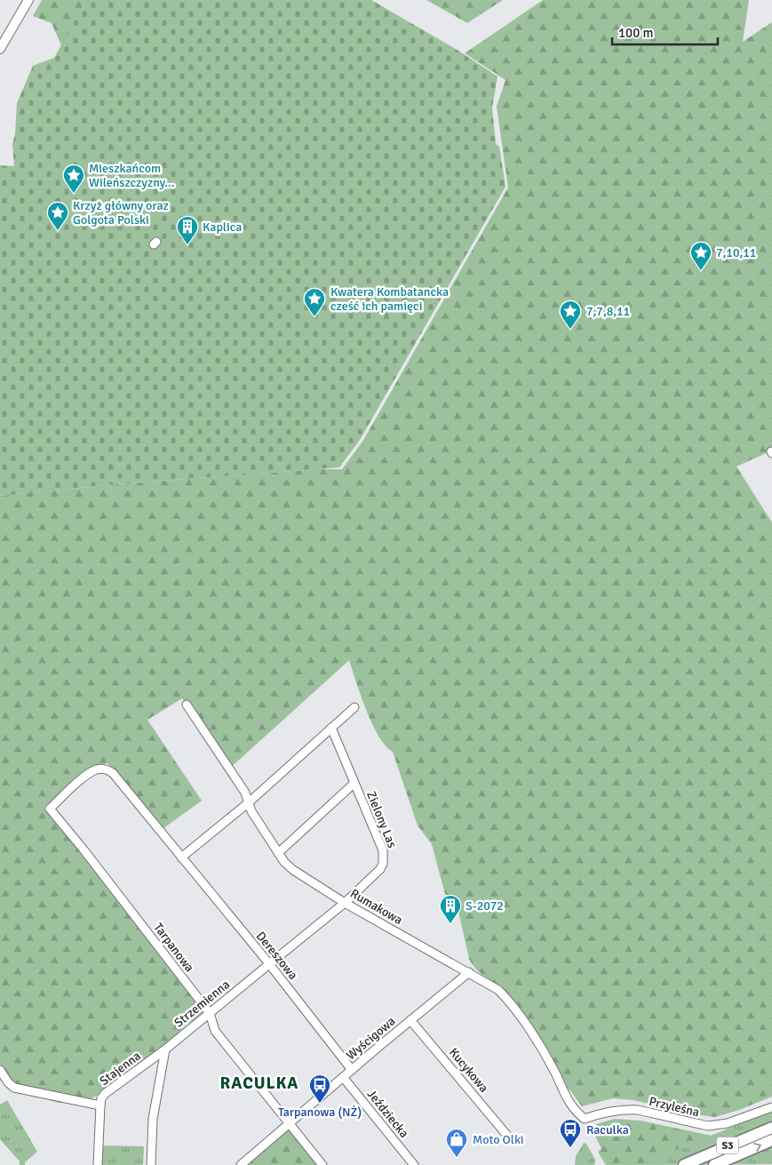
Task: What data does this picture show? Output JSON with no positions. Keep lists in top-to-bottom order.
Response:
{
  "streets": {
    "highway": ["S3"],
    "street": [
      "Zielony Las",
      "Rumakowa",
      "Tarpanowa",
      "Dereszowa",
      "Strzemienna",
      "Wyścigowa",
      "Stajenna",
      "Kucykowa",
      "Przyleśna",
      "Jeździecka"
    ]
  },
  "crossings": [
    ["Zielony Las", "Rumakowa"],
    ["Zielony Las", "Strzemienna"],
    ["Rumakowa", "Strzemienna"],
    ["Rumakowa", "Wyścigowa"],
    ["Rumakowa", "Przyleśna"],
    ["Tarpanowa", "Dereszowa"],
    ["Tarpanowa", "Strzemienna"],
    ["Tarpanowa", "Wyścigowa"],
    ["Dereszowa", "Strzemienna"],
    ["Dereszowa", "Wyścigowa"],
    ["Strzemienna", "Stajenna"],
    ["Wyścigowa", "Kucykowa"],
    ["Wyścigowa", "Jeździecka"]
  ],
  "districts": ["RACULKA"],
  "places": {
    "place": [
      "Mieszkańcom Wileńszczyzny...",
      "Krzyż główny oraz Golgota Polski",
      "7,10,11",
      "Kwatera Kombatancka cześć ich pamięci",
      "7,7,8,11"
    ],
    "building": ["Kaplica", "S-2072"],
    "bus stop": ["Tarpanowa (NŻ)", "Raculka"],
    "shop": ["Moto Olki"]
  },
  "scale_bar": "100 m"
}
